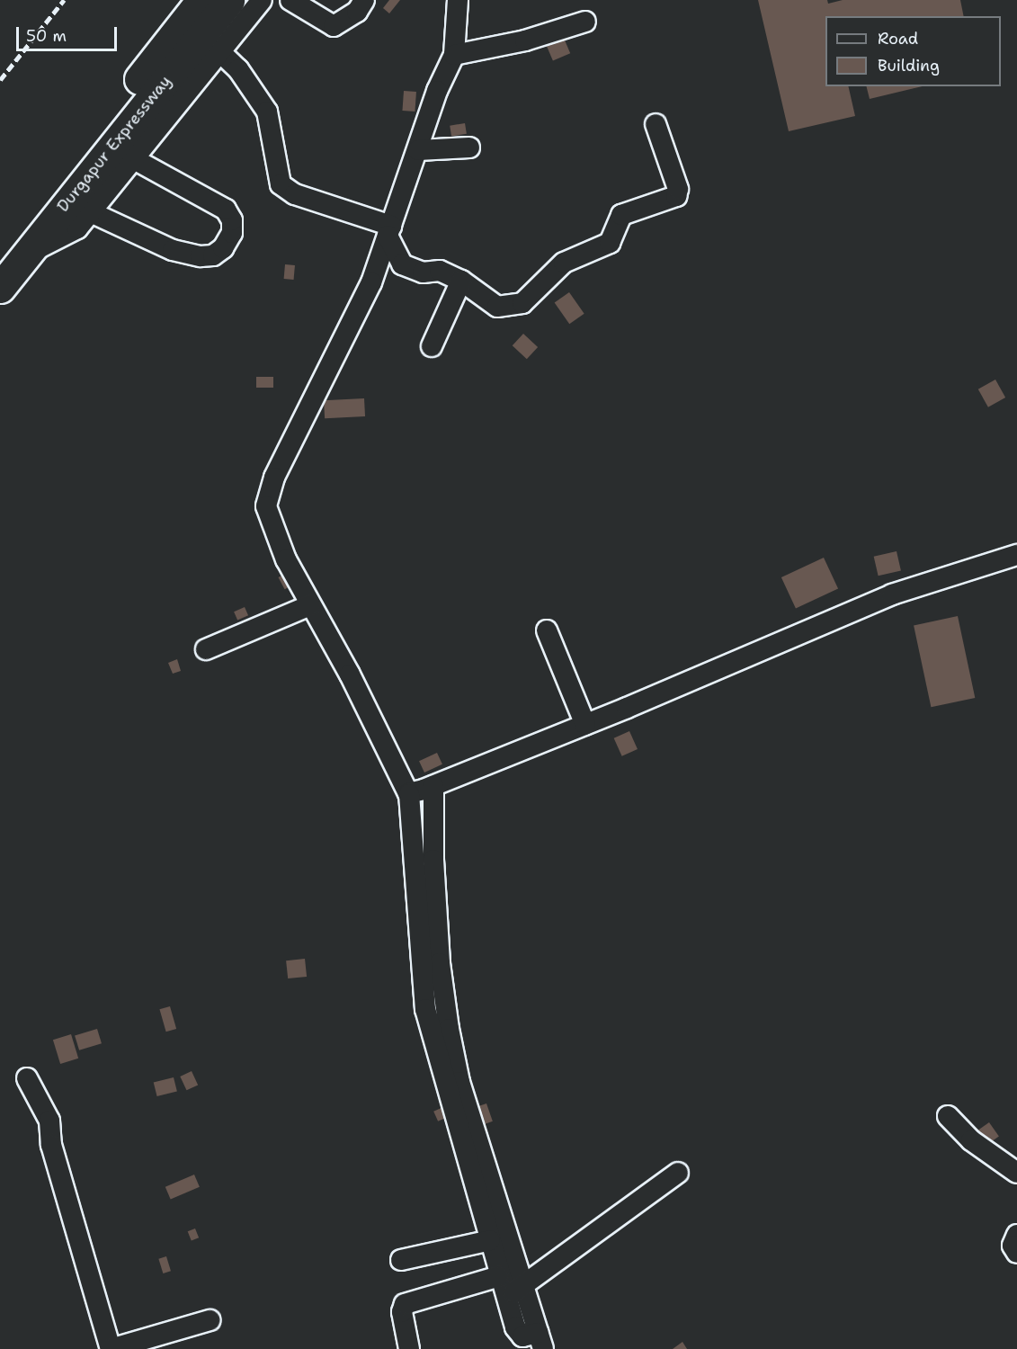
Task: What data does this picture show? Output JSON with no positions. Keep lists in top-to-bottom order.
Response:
{
  "streets": {
    "highway": ["Durgapur Expressway"]
  },
  "legend": ["Road", "Building"],
  "scale_bar": "50 m"
}
